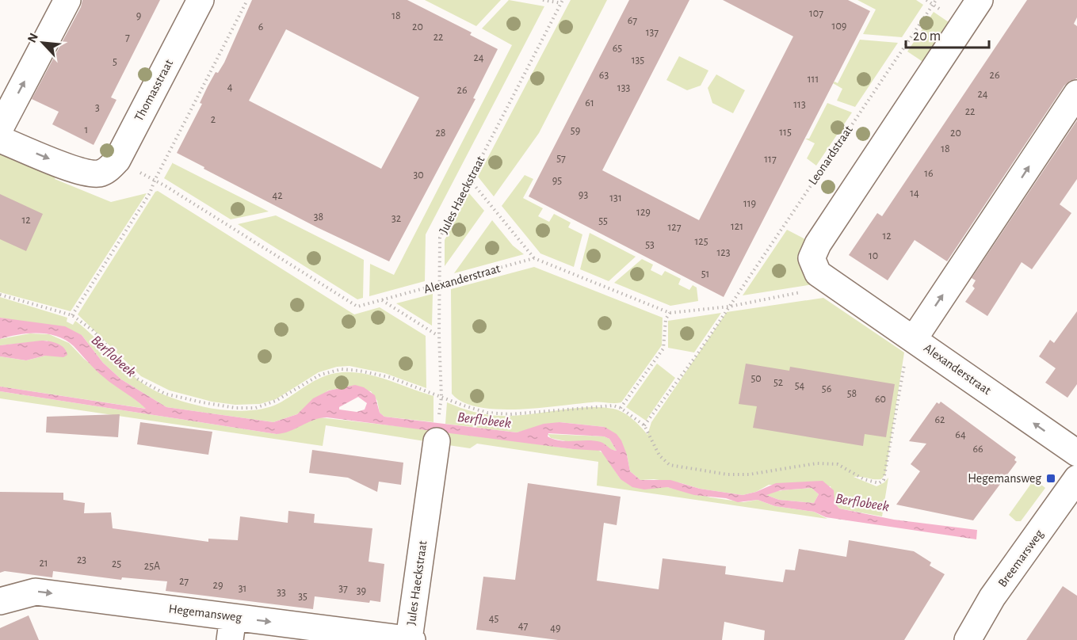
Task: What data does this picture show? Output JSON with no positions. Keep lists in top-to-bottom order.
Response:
{
  "streets": {
    "street": [
      "Thomasstraat",
      "Jules Haeckstraat",
      "Alexanderstraat",
      "Breemarsweg",
      "Hegemansweg"
    ],
    "path": ["Leonardstraat"]
  },
  "crossings": [
    ["Thomasstraat", "Alexanderstraat"],
    ["Jules Haeckstraat", "Alexanderstraat"],
    ["Jules Haeckstraat", "Hegemansweg"]
  ],
  "one_way": ["Hegemansweg"],
  "water": ["Berflobeek"],
  "places": {
    "transit": ["Hegemansweg"]
  },
  "house_numbers": [
    "107",
    "9",
    "18",
    "67",
    "109",
    "6",
    "20",
    "137",
    "7",
    "22",
    "65",
    "24",
    "135",
    "5",
    "63",
    "26",
    "111",
    "4",
    "133",
    "26",
    "24",
    "61",
    "113",
    "3",
    "22",
    "2",
    "1",
    "59",
    "115",
    "28",
    "20",
    "18",
    "57",
    "117",
    "16",
    "30",
    "95",
    "14",
    "93",
    "42",
    "131",
    "119",
    "129",
    "38",
    "32",
    "12",
    "55",
    "121",
    "127",
    "12",
    "125",
    "53",
    "123",
    "10",
    "51",
    "50",
    "52",
    "54",
    "56",
    "58",
    "60",
    "62",
    "64",
    "66",
    "23",
    "21",
    "25",
    "25A",
    "27",
    "29",
    "31",
    "37",
    "39",
    "33",
    "35",
    "45",
    "47",
    "49"
  ],
  "scale_bar": "20 m",
  "north": "top left"
}
